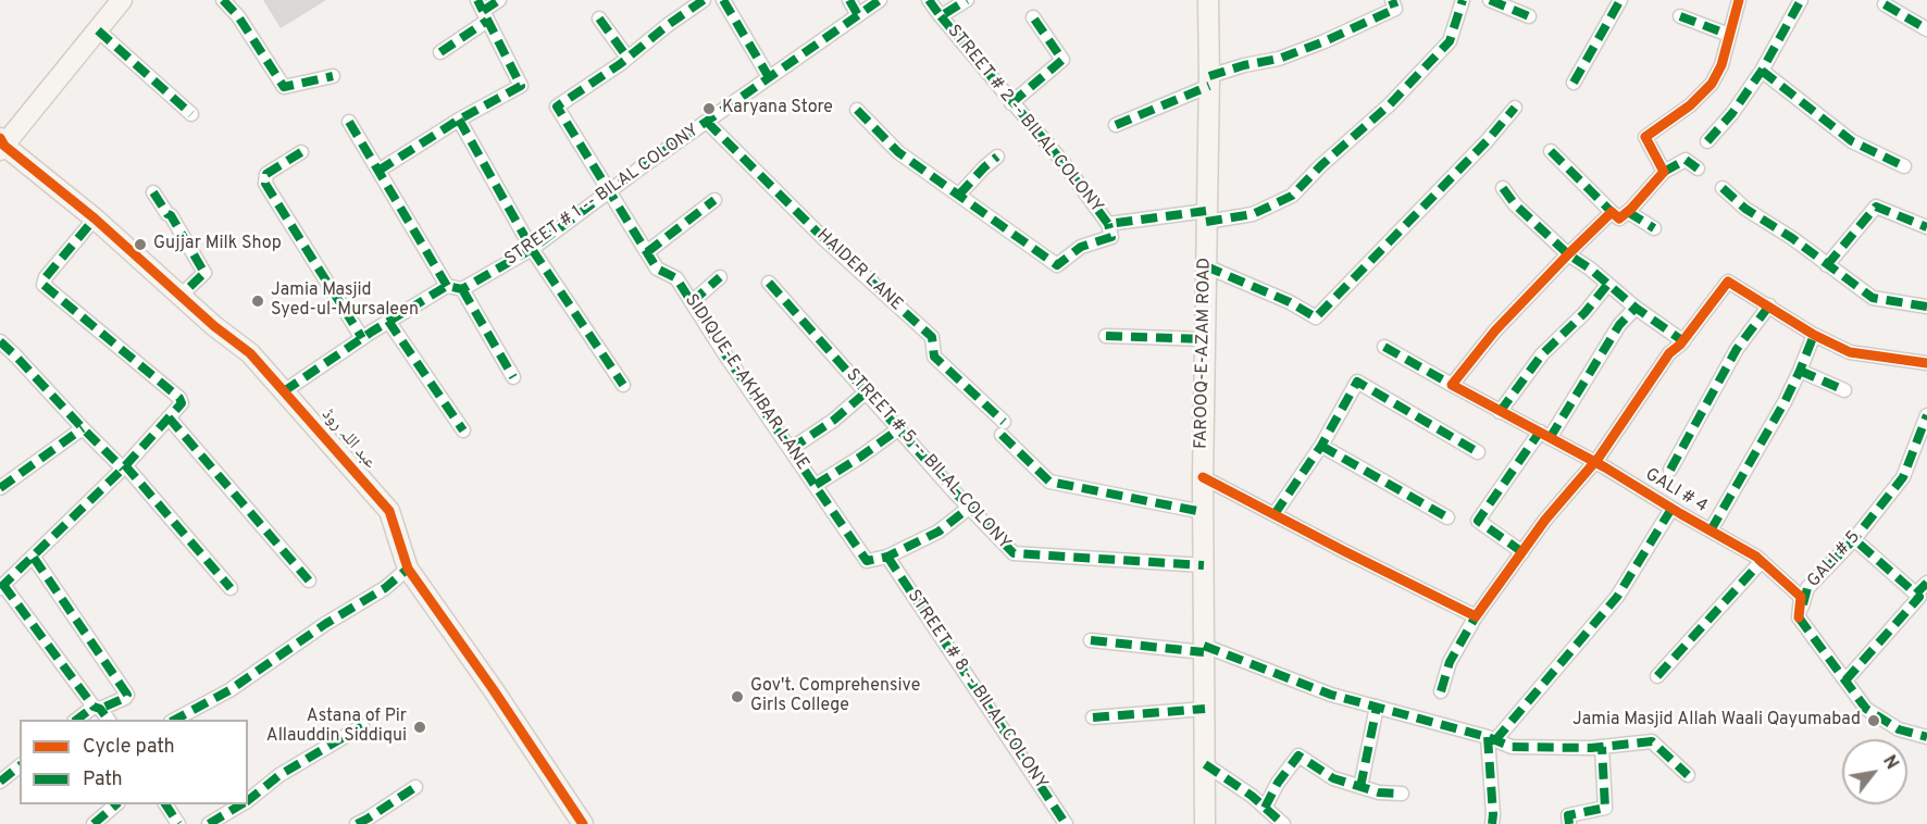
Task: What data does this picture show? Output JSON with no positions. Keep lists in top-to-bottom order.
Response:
{
  "streets": {
    "street": [
      "STREET # 2 -- BILAL COLONY",
      "STREET # 1 -- BILAL COLONY",
      "HAIDER LANE",
      "FAROOQ-E-AZAM ROAD",
      "SIDIQUE-E-AKHBAR LANE",
      "عبد اللہ روڈ",
      "STREET # 5 -- BILAL COLONY",
      "GALI # 4",
      "GALI # 5",
      "STREET # 8 -- BILAL COLONY"
    ]
  },
  "crossings": [
    ["STREET # 2 -- BILAL COLONY", "FAROOQ-E-AZAM ROAD"],
    ["STREET # 1 -- BILAL COLONY", "HAIDER LANE"],
    ["STREET # 1 -- BILAL COLONY", "SIDIQUE-E-AKHBAR LANE"],
    ["HAIDER LANE", "FAROOQ-E-AZAM ROAD"],
    ["FAROOQ-E-AZAM ROAD", "STREET # 5 -- BILAL COLONY"],
    ["SIDIQUE-E-AKHBAR LANE", "STREET # 8 -- BILAL COLONY"],
    ["GALI # 4", "GALI # 5"]
  ],
  "places": [
    "Karyana Store",
    "Gujjar Milk Shop",
    "Jamia Masjid Syed-ul-Mursaleen",
    "Gov't. Comprehensive Girls College",
    "Jamia Masjid Allah Waali Qayumabad",
    "Astana of Pir Allauddin Siddiqui"
  ],
  "legend": ["Cycle path", "Path"],
  "north": "top right"
}
